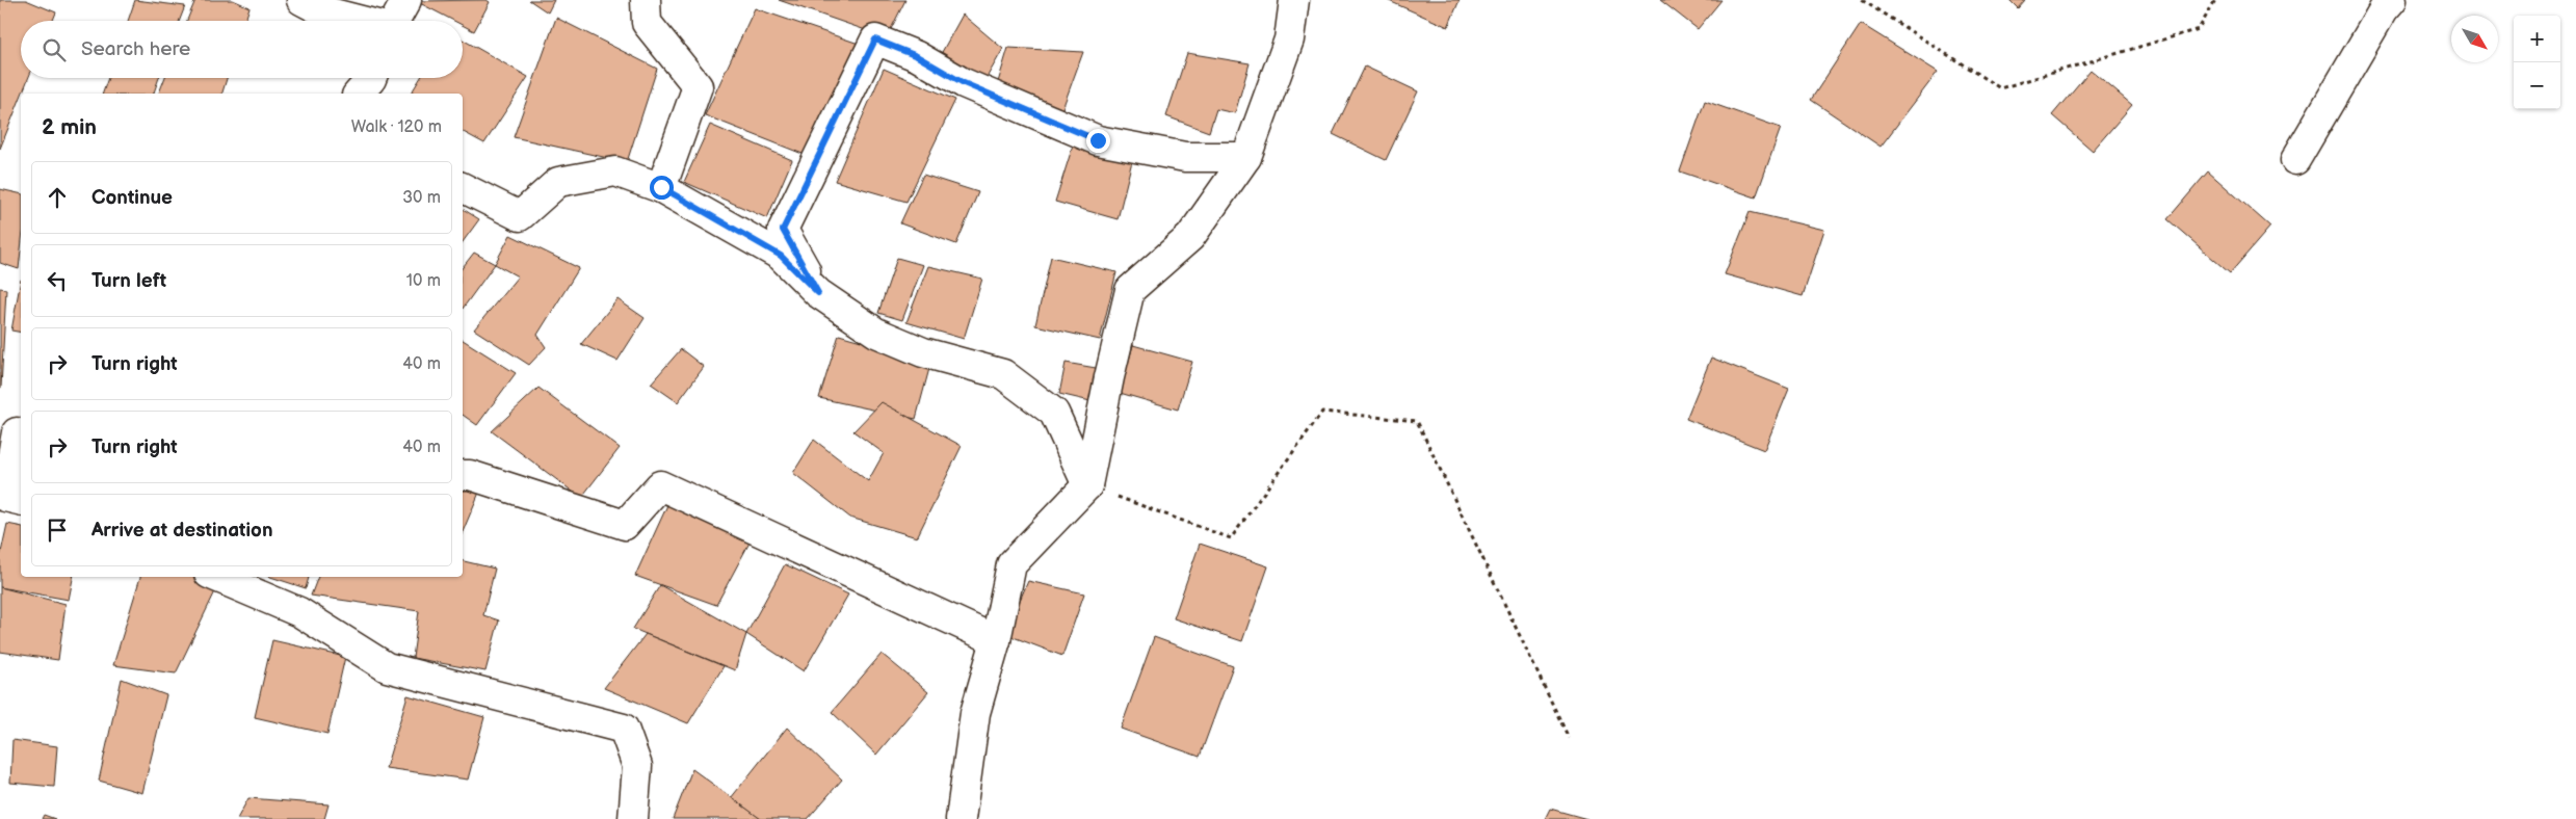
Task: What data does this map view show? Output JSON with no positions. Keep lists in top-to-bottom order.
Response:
{
  "north": "bottom right",
  "page": {
    "map_buttons": ["+", "−"],
    "search": "Search here",
    "heading": ["2 min", "Walk · 120 m"],
    "list": [
      ["Continue", "30 m"],
      ["Turn left", "10 m"],
      ["Turn right", "40 m"],
      ["Turn right", "40 m"],
      "Arrive at destination"
    ]
  }
}
